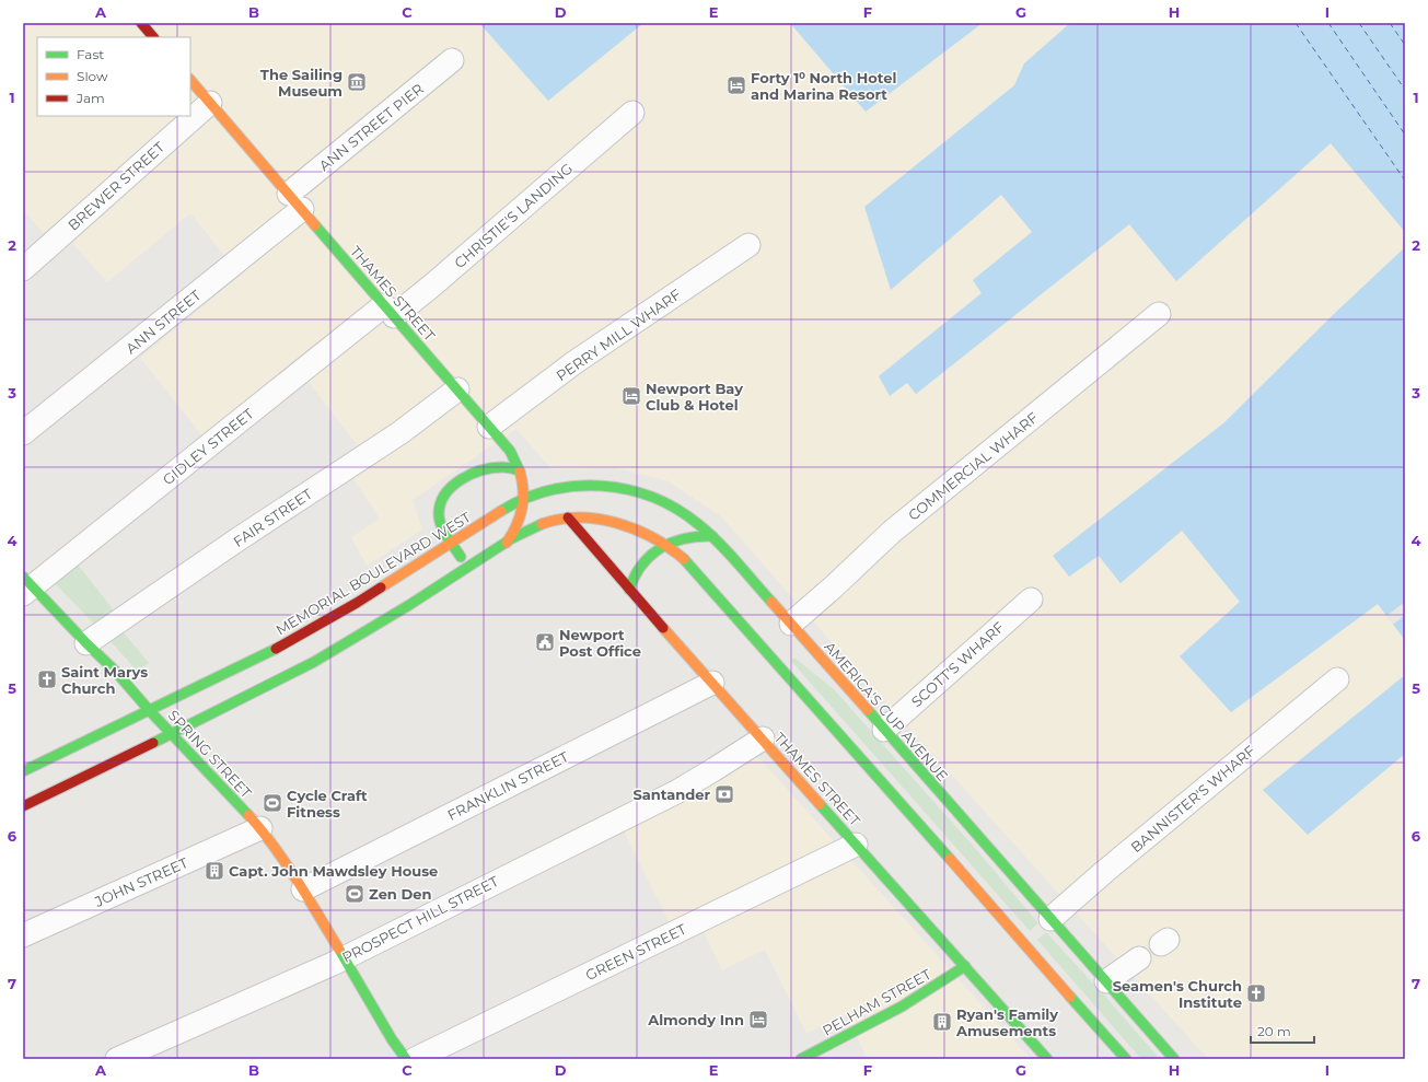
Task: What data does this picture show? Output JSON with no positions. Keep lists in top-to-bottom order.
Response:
{
  "streets": {
    "main road": [
      "THAMES STREET",
      "MEMORIAL BOULEVARD WEST",
      "AMERICA'S CUP AVENUE",
      "SPRING STREET",
      "PELHAM STREET"
    ],
    "street": [
      "ANN STREET PIER",
      "BREWER STREET",
      "CHRISTIE'S LANDING",
      "ANN STREET",
      "PERRY MILL WHARF",
      "GIDLEY STREET",
      "COMMERCIAL WHARF",
      "FAIR STREET",
      "SCOTT'S WHARF",
      "FRANKLIN STREET",
      "BANNISTER'S WHARF",
      "JOHN STREET",
      "PROSPECT HILL STREET",
      "GREEN STREET"
    ]
  },
  "crossings": [
    ["ANN STREET PIER", "THAMES STREET"],
    ["ANN STREET PIER", "ANN STREET"],
    ["BREWER STREET", "THAMES STREET"],
    ["CHRISTIE'S LANDING", "THAMES STREET"],
    ["CHRISTIE'S LANDING", "GIDLEY STREET"],
    ["THAMES STREET", "ANN STREET"],
    ["THAMES STREET", "PERRY MILL WHARF"],
    ["THAMES STREET", "GIDLEY STREET"],
    ["THAMES STREET", "FAIR STREET"],
    ["THAMES STREET", "MEMORIAL BOULEVARD WEST"],
    ["THAMES STREET", "AMERICA'S CUP AVENUE"],
    ["THAMES STREET", "FRANKLIN STREET"],
    ["THAMES STREET", "PROSPECT HILL STREET"],
    ["THAMES STREET", "GREEN STREET"],
    ["THAMES STREET", "PELHAM STREET"],
    ["GIDLEY STREET", "SPRING STREET"],
    ["COMMERCIAL WHARF", "AMERICA'S CUP AVENUE"],
    ["FAIR STREET", "SPRING STREET"],
    ["MEMORIAL BOULEVARD WEST", "AMERICA'S CUP AVENUE"],
    ["MEMORIAL BOULEVARD WEST", "SPRING STREET"],
    ["SCOTT'S WHARF", "AMERICA'S CUP AVENUE"],
    ["AMERICA'S CUP AVENUE", "BANNISTER'S WHARF"],
    ["SPRING STREET", "FRANKLIN STREET"],
    ["SPRING STREET", "JOHN STREET"],
    ["SPRING STREET", "PROSPECT HILL STREET"]
  ],
  "places": {
    "museum": ["The Sailing Museum"],
    "hotel": ["Forty 1⁰ North Hotel and Marina Resort", "Newport Bay Club & Hotel", "Almondy Inn"],
    "public building": ["Newport Post Office"],
    "church": ["Saint Marys Church", "Seamen's Church Institute"],
    "bank": ["Santander"],
    "sports": ["Cycle Craft Fitness", "Zen Den"],
    "building": ["Capt. John Mawdsley House", "Ryan's Family Amusements"]
  },
  "legend": ["Fast", "Slow", "Jam"],
  "scale_bar": "20 m",
  "grid": {
    "columns": [
      "A",
      "B",
      "C",
      "D",
      "E",
      "F",
      "G",
      "H",
      "I"
    ],
    "rows": [
      "1",
      "2",
      "3",
      "4",
      "5",
      "6",
      "7"
    ]
  }
}
